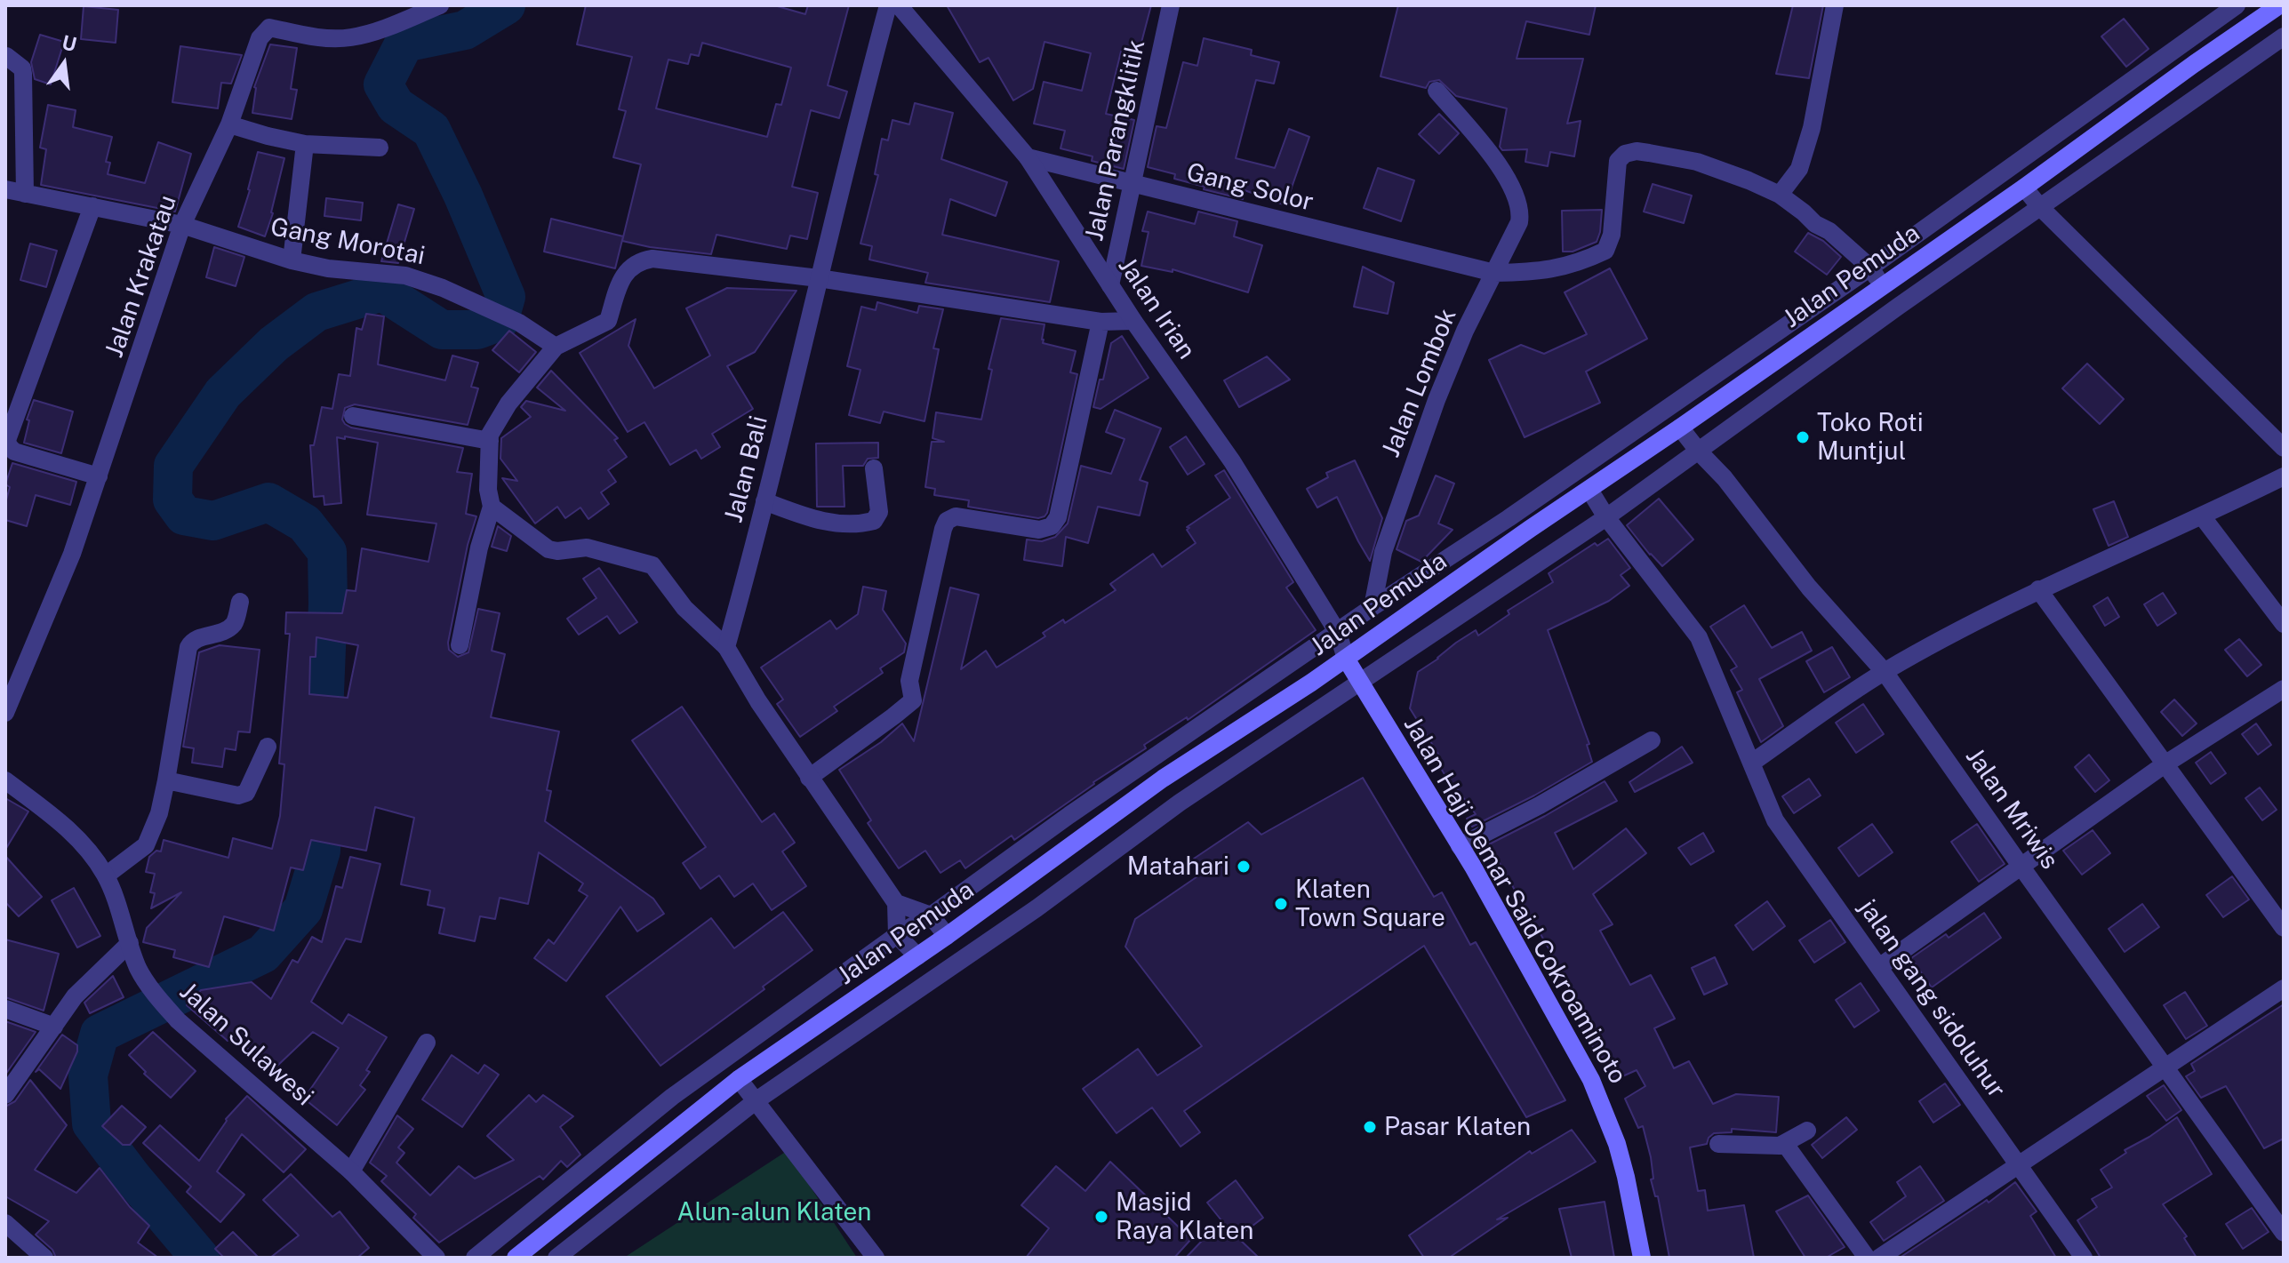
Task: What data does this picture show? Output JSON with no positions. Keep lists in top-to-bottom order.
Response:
{
  "streets": {
    "main road": ["Jalan Pemuda", "Jalan Haji Oemar Said Cokroaminoto"],
    "street": [
      "Jalan Parangklitik",
      "Gang Solor",
      "Gang Morotai",
      "Jalan Krakatau",
      "Jalan Irian",
      "Jalan Lombok",
      "Jalan Bali",
      "Jalan Mriwis",
      "jalan gang sidoluhur",
      "Jalan Sulawesi"
    ]
  },
  "crossings": [
    ["Jalan Parangklitik", "Gang Solor"],
    ["Jalan Parangklitik", "Jalan Irian"],
    ["Gang Solor", "Jalan Irian"],
    ["Gang Solor", "Jalan Lombok"],
    ["Gang Morotai", "Jalan Krakatau"],
    ["Jalan Pemuda", "Jalan Irian"],
    ["Jalan Pemuda", "Jalan Mriwis"],
    ["Jalan Pemuda", "Jalan Haji Oemar Said Cokroaminoto"],
    ["Jalan Pemuda", "jalan gang sidoluhur"],
    ["Jalan Irian", "Jalan Haji Oemar Said Cokroaminoto"]
  ],
  "parks": ["Alun-alun Klaten"],
  "places": [
    "Toko Roti Muntjul",
    "Matahari",
    "Klaten Town Square",
    "Pasar Klaten",
    "Masjid Raya Klaten"
  ],
  "north": "top"
}
